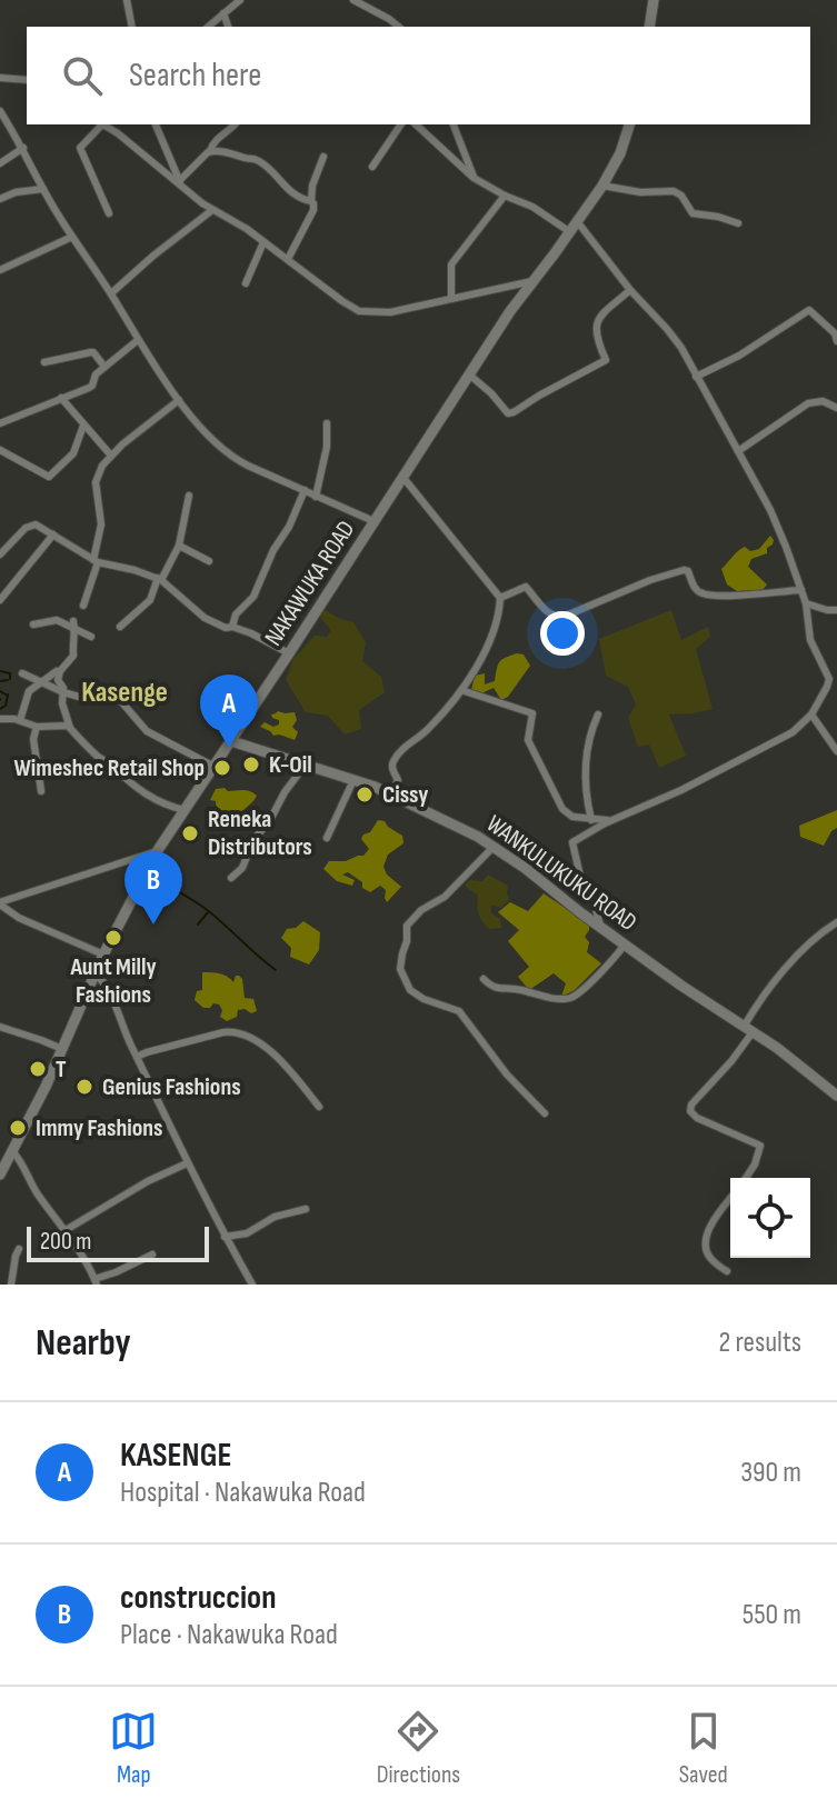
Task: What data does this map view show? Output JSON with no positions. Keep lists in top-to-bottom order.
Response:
{
  "streets": {
    "main road": ["NAKAWUKA ROAD", "WANKULUKUKU ROAD"]
  },
  "crossings": [
    ["NAKAWUKA ROAD", "WANKULUKUKU ROAD"]
  ],
  "districts": ["Kasenge"],
  "places": [
    "K-Oil",
    "Wimeshec Retail Shop",
    "Cissy",
    "Reneka Distributors",
    "Aunt Milly Fashions",
    "T",
    "Genius Fashions",
    "Immy Fashions"
  ],
  "scale_bar": "200 m",
  "page": {
    "search": "Search here",
    "pins": ["A", "B"],
    "scale": "200 m",
    "heading": ["Nearby", "2 results"],
    "list": [
      {
        "mark": "A",
        "name": "KASENGE",
        "note": "Hospital · Nakawuka Road",
        "value": "390 m"
      },
      {
        "mark": "B",
        "name": "construccion",
        "note": "Place · Nakawuka Road",
        "value": "550 m"
      }
    ],
    "nav": ["Map", "Directions", "Saved"]
  }
}
